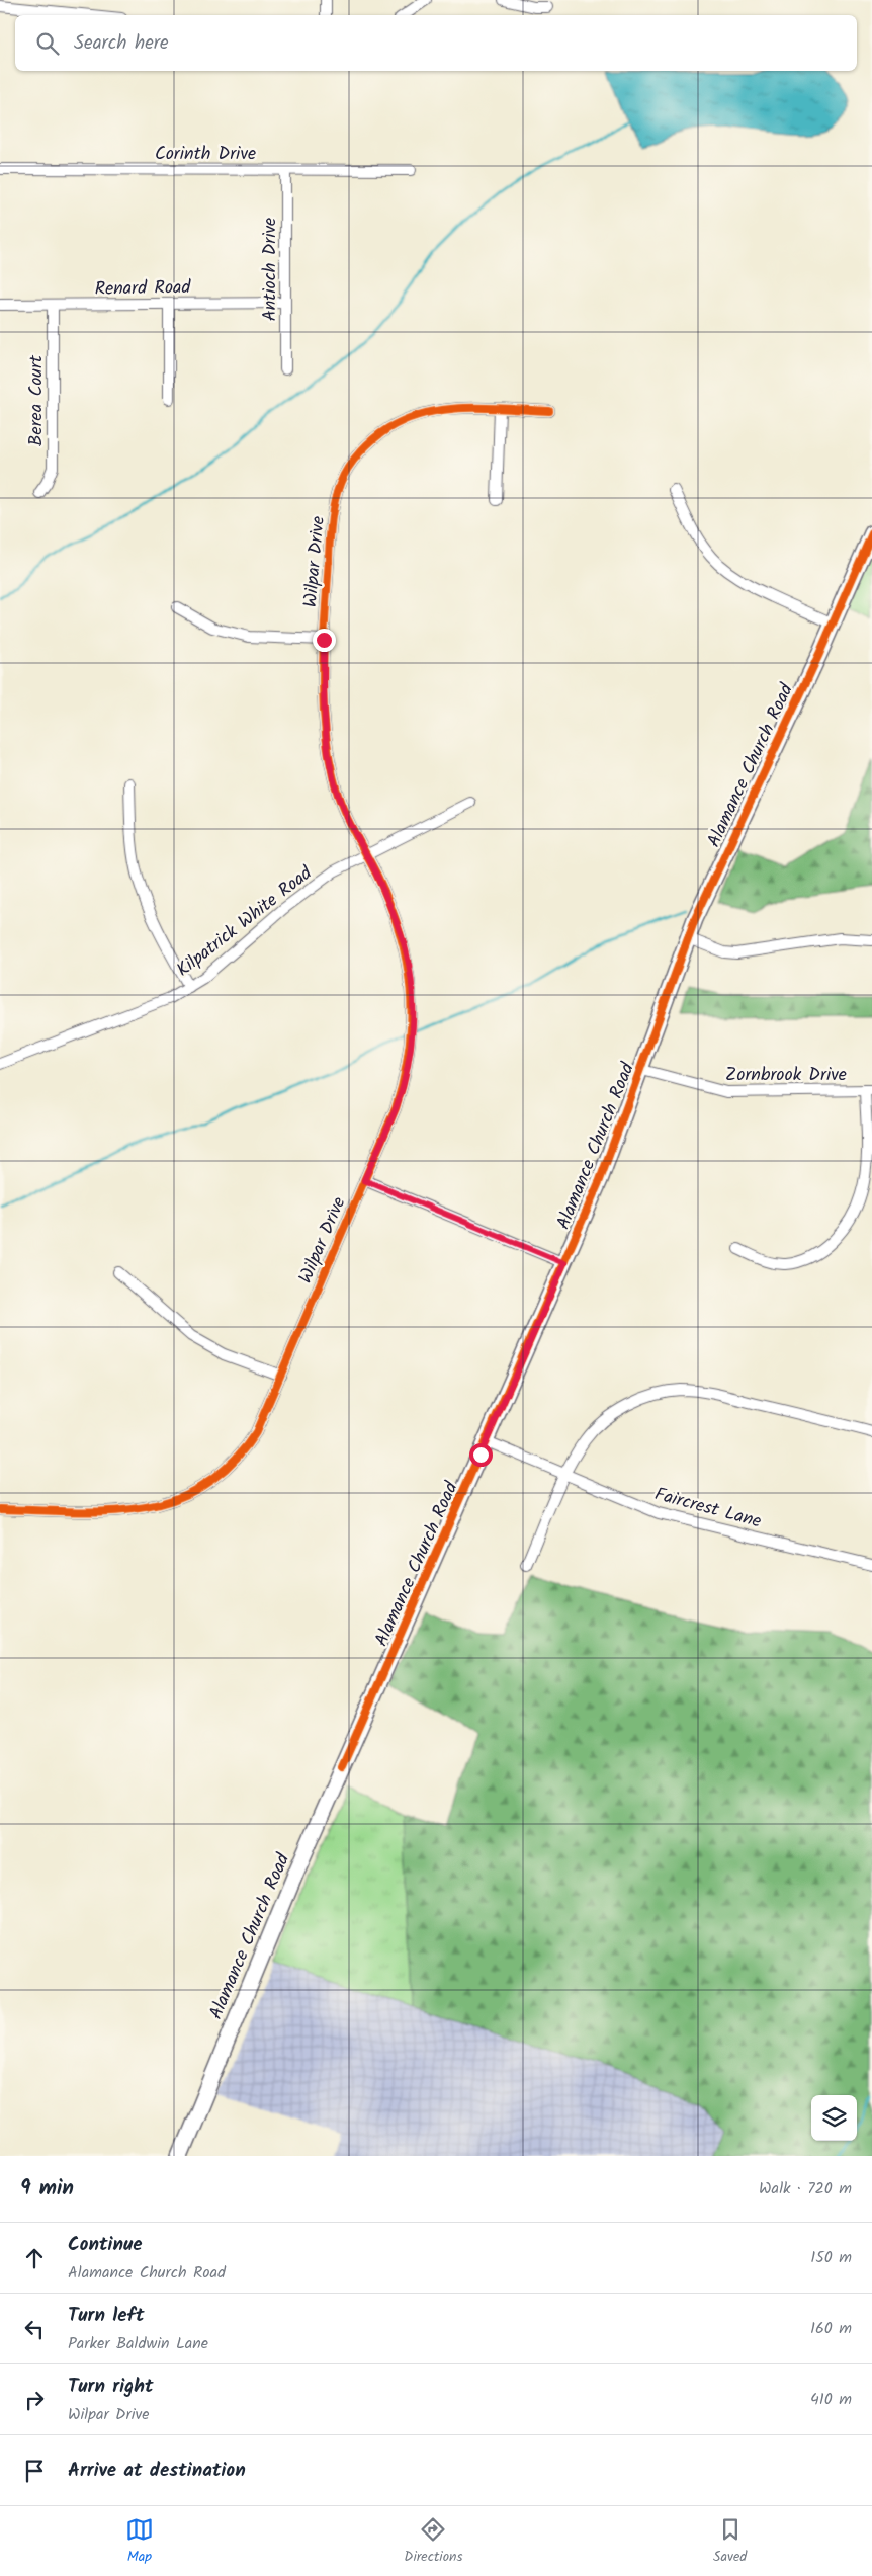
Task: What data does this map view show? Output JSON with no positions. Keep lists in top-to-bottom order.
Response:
{
  "streets": {
    "main road": ["Alamance Church Road"],
    "street": [
      "Corinth Drive",
      "Antioch Drive",
      "Renard Road",
      "Berea Court",
      "Wilpar Drive",
      "Kilpatrick White Road",
      "Zornbrook Drive",
      "Faircrest Lane"
    ]
  },
  "crossings": [
    ["Corinth Drive", "Antioch Drive"],
    ["Antioch Drive", "Renard Road"],
    ["Renard Road", "Berea Court"],
    ["Wilpar Drive", "Kilpatrick White Road"],
    ["Alamance Church Road", "Zornbrook Drive"],
    ["Alamance Church Road", "Faircrest Lane"]
  ],
  "page": {
    "search": "Search here",
    "heading": ["9 min", "Walk · 720 m"],
    "list": [
      ["Continue", "Alamance Church Road", "150 m"],
      ["Turn left", "Parker Baldwin Lane", "160 m"],
      ["Turn right", "Wilpar Drive", "410 m"],
      "Arrive at destination"
    ],
    "nav": ["Map", "Directions", "Saved"]
  }
}
